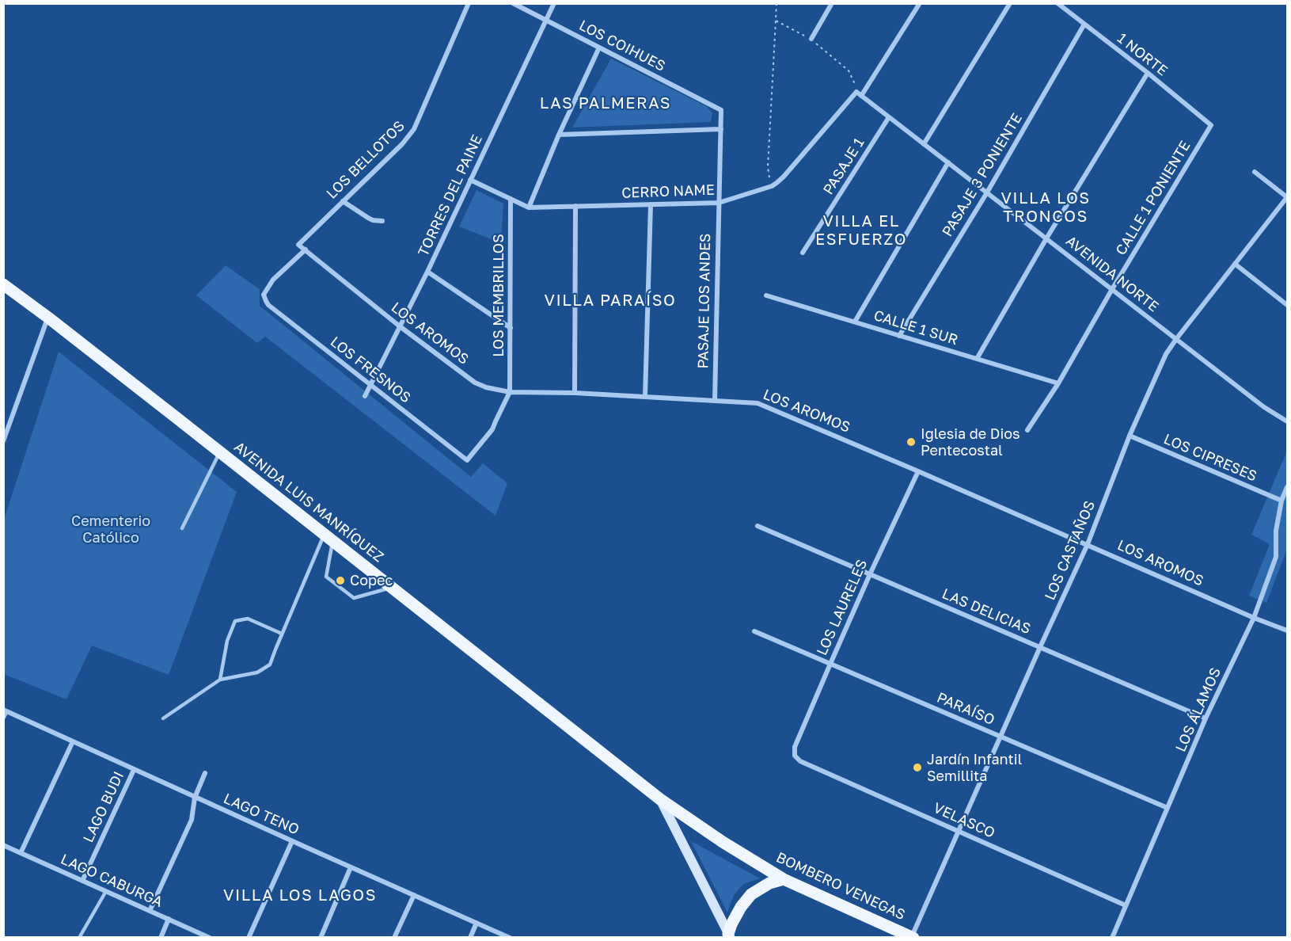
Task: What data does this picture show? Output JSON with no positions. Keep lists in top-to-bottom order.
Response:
{
  "streets": {
    "main road": ["AVENIDA LUIS MANRÍQUEZ", "BOMBERO VENEGAS"],
    "street": [
      "LOS COIHUES",
      "1 NORTE",
      "LOS BELLOTOS",
      "PASAJE 1",
      "PASAJE 3 PONIENTE",
      "CERRO NAME",
      "TORRES DEL PAINE",
      "CALLE 1 PONIENTE",
      "AVENIDA NORTE",
      "LOS MEMBRILLOS",
      "PASAJE LOS ANDES",
      "CALLE 1 SUR",
      "LOS AROMOS",
      "LOS FRESNOS",
      "LOS CIPRESES",
      "LOS CASTAÑOS",
      "LOS LAURELES",
      "LAS DELICIAS",
      "PARAÍSO",
      "LOS ÁLAMOS",
      "LAGO BUDI",
      "LAGO TENO",
      "VELASCO",
      "LAGO CABURGA"
    ]
  },
  "crossings": [
    ["LOS COIHUES", "TORRES DEL PAINE"],
    ["LOS COIHUES", "PASAJE LOS ANDES"],
    ["1 NORTE", "PASAJE 3 PONIENTE"],
    ["1 NORTE", "CALLE 1 PONIENTE"],
    ["LOS BELLOTOS", "LOS AROMOS"],
    ["PASAJE 1", "AVENIDA NORTE"],
    ["PASAJE 3 PONIENTE", "AVENIDA NORTE"],
    ["PASAJE 3 PONIENTE", "CALLE 1 SUR"],
    ["CERRO NAME", "TORRES DEL PAINE"],
    ["CERRO NAME", "AVENIDA NORTE"],
    ["CERRO NAME", "LOS MEMBRILLOS"],
    ["CERRO NAME", "PASAJE LOS ANDES"],
    ["TORRES DEL PAINE", "LOS AROMOS"],
    ["TORRES DEL PAINE", "LOS FRESNOS"],
    ["CALLE 1 PONIENTE", "AVENIDA NORTE"],
    ["CALLE 1 PONIENTE", "CALLE 1 SUR"],
    ["AVENIDA NORTE", "LOS CASTAÑOS"],
    ["LOS MEMBRILLOS", "LOS AROMOS"],
    ["LOS MEMBRILLOS", "LOS FRESNOS"],
    ["PASAJE LOS ANDES", "LOS AROMOS"],
    ["LOS AROMOS", "LOS FRESNOS"],
    ["LOS AROMOS", "LOS CASTAÑOS"],
    ["LOS AROMOS", "LOS LAURELES"],
    ["LOS AROMOS", "LOS ÁLAMOS"],
    ["LOS CIPRESES", "LOS CASTAÑOS"],
    ["LOS CIPRESES", "LOS ÁLAMOS"],
    ["AVENIDA LUIS MANRÍQUEZ", "BOMBERO VENEGAS"],
    ["LOS CASTAÑOS", "LAS DELICIAS"],
    ["LOS CASTAÑOS", "PARAÍSO"],
    ["LOS CASTAÑOS", "VELASCO"],
    ["LOS CASTAÑOS", "BOMBERO VENEGAS"],
    ["LOS LAURELES", "LAS DELICIAS"],
    ["LOS LAURELES", "PARAÍSO"],
    ["LOS LAURELES", "VELASCO"],
    ["LAS DELICIAS", "LOS ÁLAMOS"],
    ["PARAÍSO", "LOS ÁLAMOS"],
    ["LOS ÁLAMOS", "VELASCO"],
    ["LAGO BUDI", "LAGO TENO"],
    ["LAGO BUDI", "LAGO CABURGA"]
  ],
  "districts": [
    "LAS PALMERAS",
    "VILLA LOS TRONCOS",
    "VILLA EL ESFUERZO",
    "VILLA PARAÍSO",
    "VILLA LOS LAGOS"
  ],
  "parks": ["Cementerio Católico"],
  "places": ["Iglesia de Dios Pentecostal", "Copec", "Jardín Infantil Semillita"]
}
